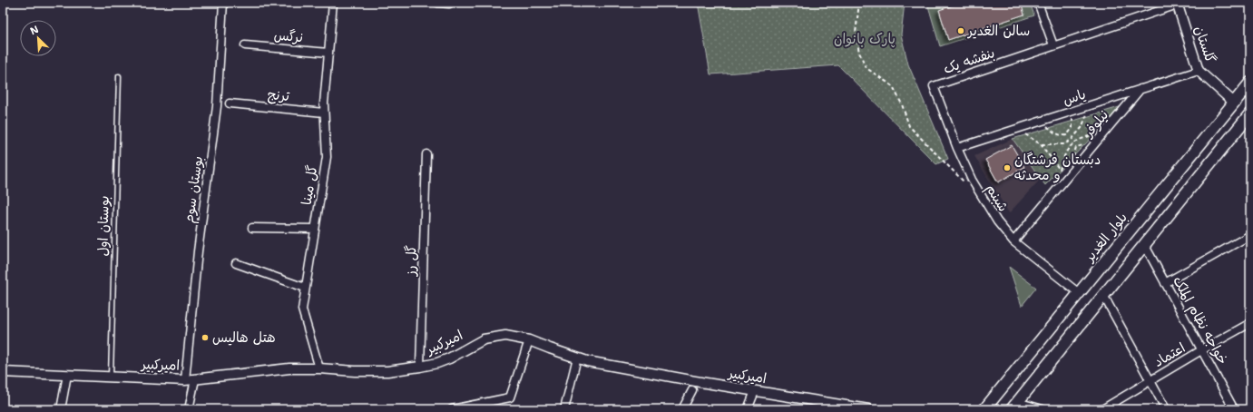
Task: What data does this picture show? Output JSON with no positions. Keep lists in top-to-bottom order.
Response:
{
  "streets": {
    "main road": ["بلوار الغدیر"],
    "street": [
      "نرگس",
      "گلستان",
      "بنفشه یک",
      "ترنج",
      "یاس",
      "نیلوفر",
      "گل مینا",
      "بوستان سوم",
      "شبنم",
      "گل رز",
      "خواجه نظام الملک",
      "امیرکبیر",
      "اعتماد"
    ],
    "lane": ["بوستان اول"]
  },
  "crossings": [
    ["نرگس", "گل مینا"],
    ["گلستان", "بنفشه یک"],
    ["گلستان", "یاس"],
    ["گلستان", "بلوار الغدیر"],
    ["بنفشه یک", "شبنم"],
    ["ترنج", "گل مینا"],
    ["یاس", "نیلوفر"],
    ["یاس", "شبنم"],
    ["نیلوفر", "شبنم"],
    ["گل مینا", "امیرکبیر"],
    ["بوستان سوم", "امیرکبیر"],
    ["شبنم", "بلوار الغدیر"],
    ["بوستان اول", "امیرکبیر"],
    ["گل رز", "امیرکبیر"],
    ["خواجه نظام الملک", "اعتماد"]
  ],
  "parks": ["پارک بانوان"],
  "places": ["سالن الغدیر", "دبستان فرشتگان و محدثه", "هتل هالیس"],
  "north": "top left"
}
